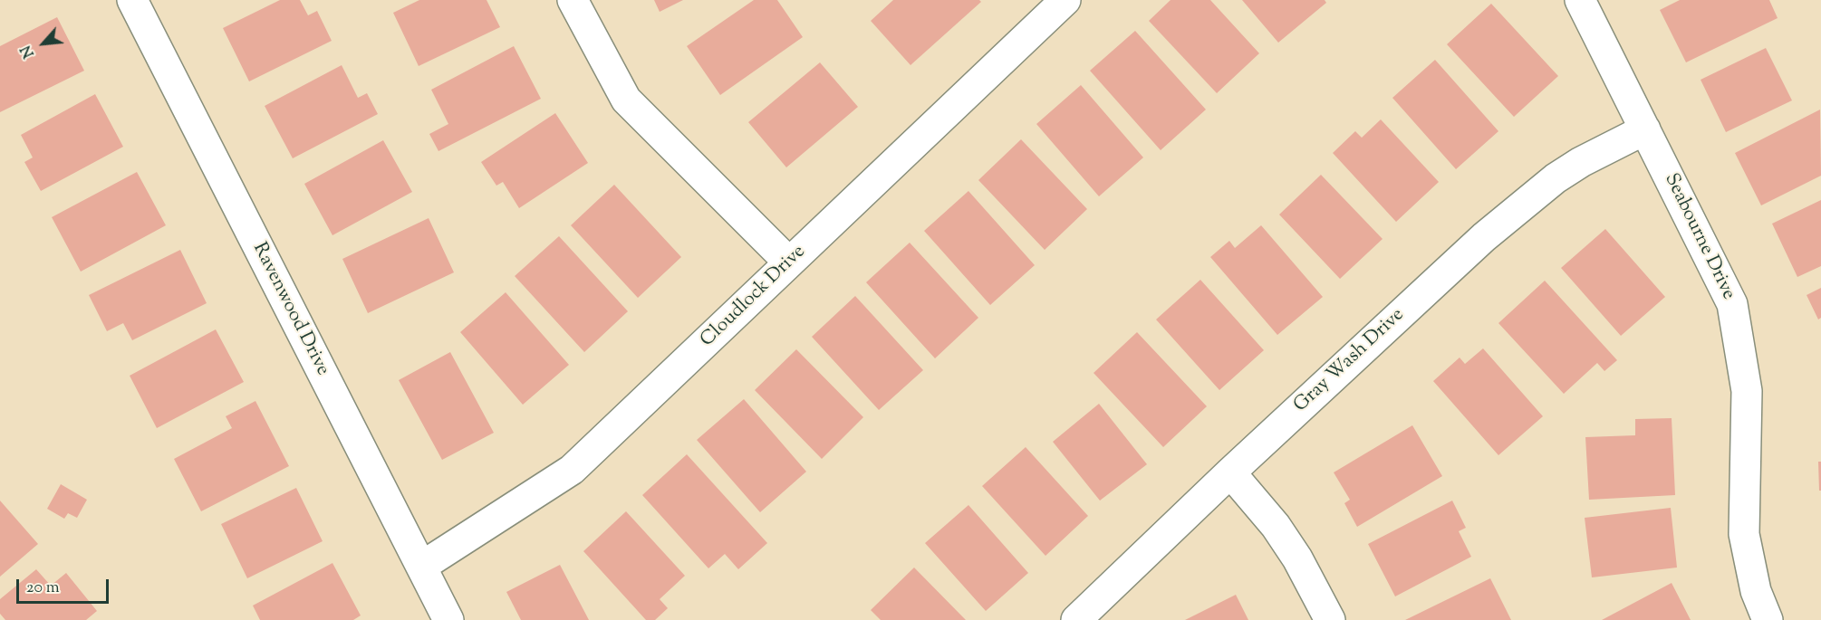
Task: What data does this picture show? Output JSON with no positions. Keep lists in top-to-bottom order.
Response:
{
  "streets": {
    "street": [
      "Seabourne Drive",
      "Cloudlock Drive",
      "Ravenwood Drive",
      "Gray Wash Drive"
    ]
  },
  "crossings": [
    ["Seabourne Drive", "Gray Wash Drive"],
    ["Cloudlock Drive", "Ravenwood Drive"]
  ],
  "scale_bar": "20 m",
  "north": "bottom left"
}
